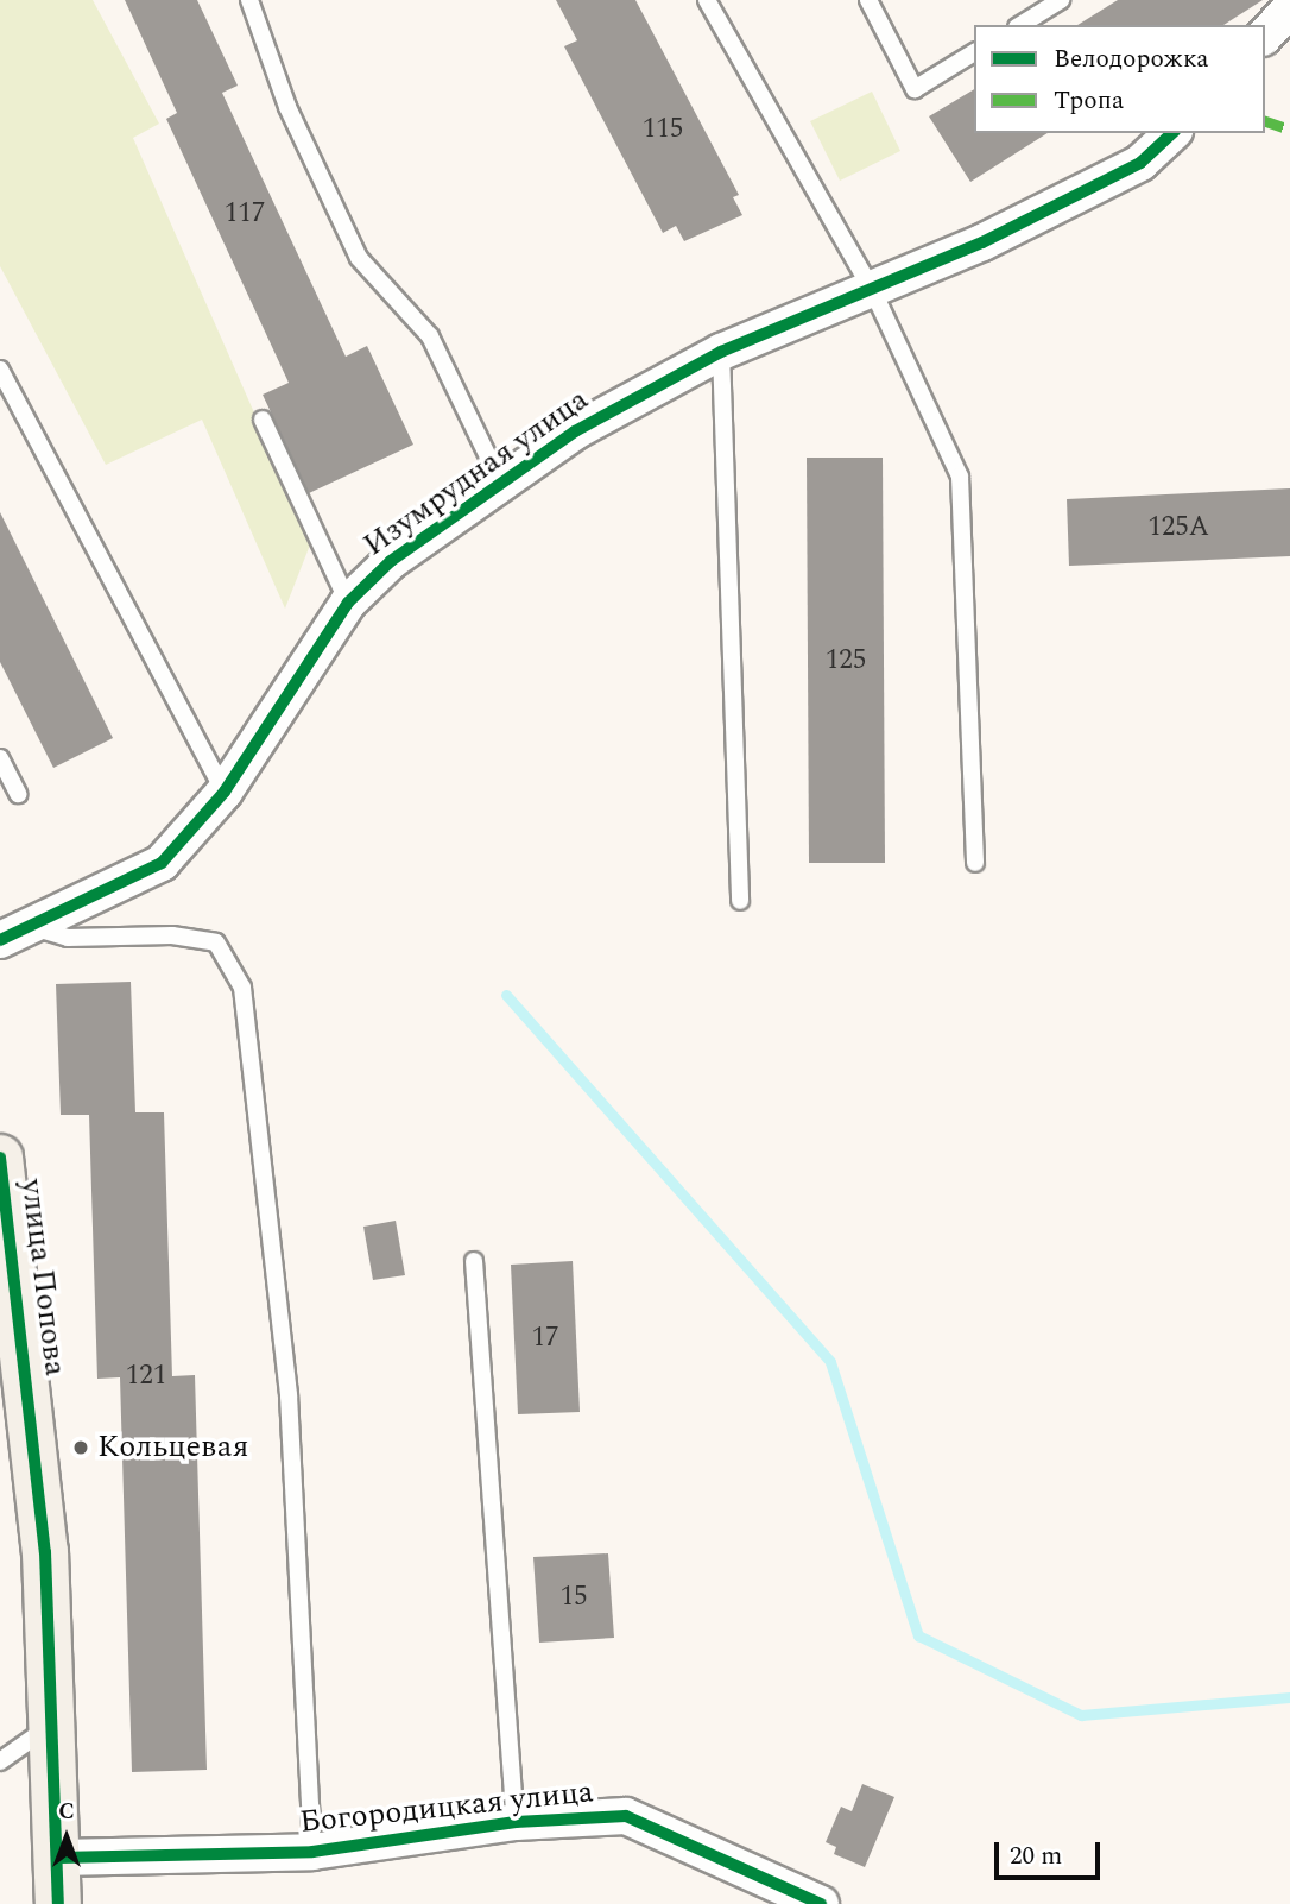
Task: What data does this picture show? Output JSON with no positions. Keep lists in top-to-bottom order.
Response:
{
  "streets": {
    "street": ["Изумрудная улица", "улица Попова", "Богородицкая улица"]
  },
  "crossings": [
    ["улица Попова", "Богородицкая улица"]
  ],
  "places": ["Кольцевая"],
  "house_numbers": [
    "115",
    "117",
    "125А",
    "125",
    "17",
    "121",
    "15"
  ],
  "legend": ["Велодорожка", "Тропа"],
  "scale_bar": "20 m",
  "north": "top"
}
